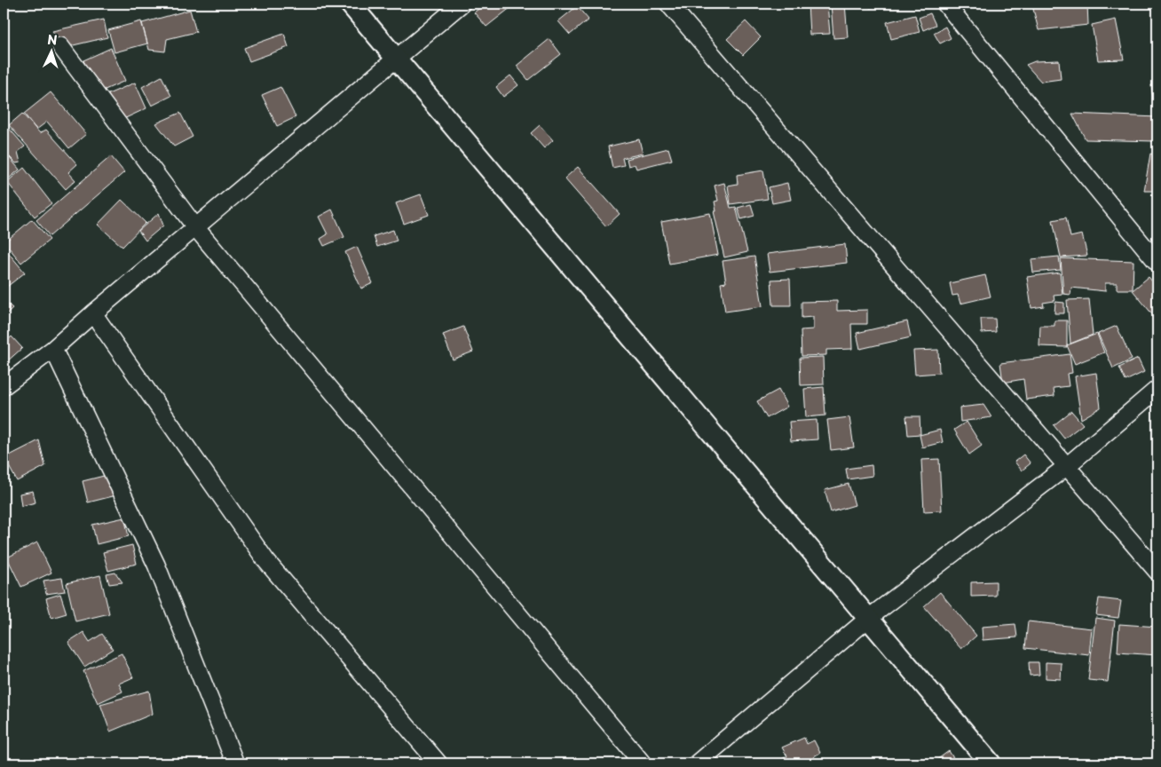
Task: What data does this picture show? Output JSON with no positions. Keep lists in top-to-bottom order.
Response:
{
  "north": "top"
}
